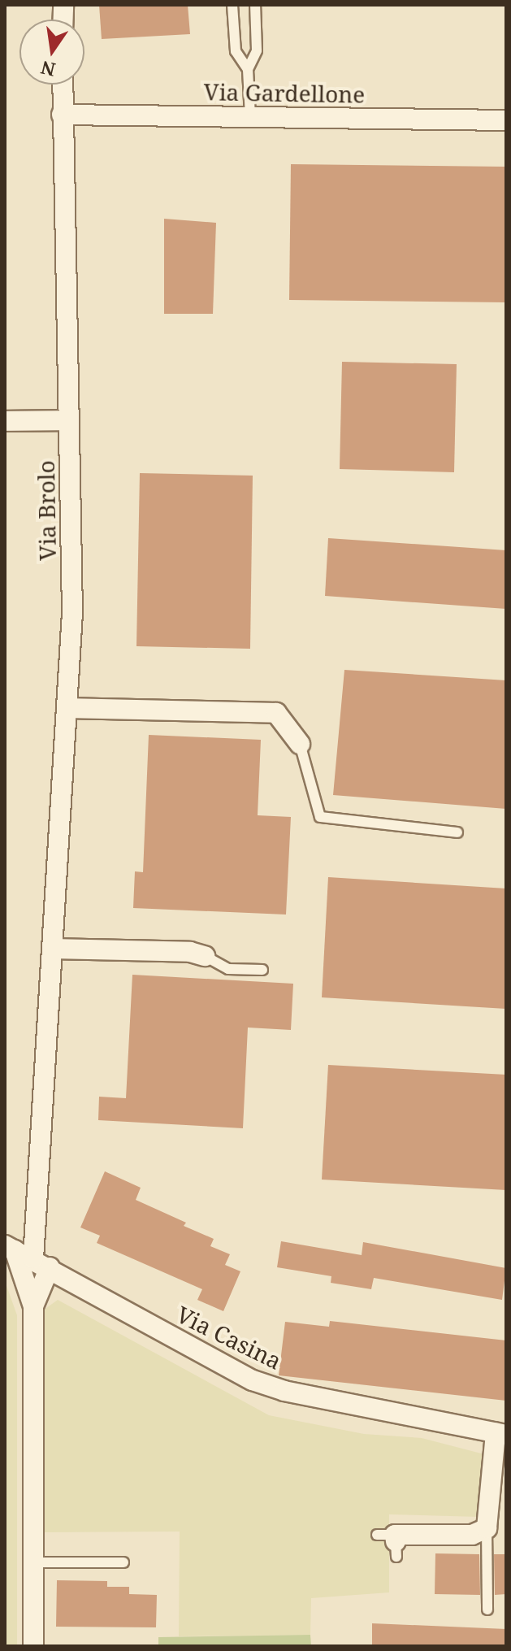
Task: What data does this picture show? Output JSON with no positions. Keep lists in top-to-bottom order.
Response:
{
  "streets": {
    "street": ["Via Gardellone", "Via Brolo", "Via Casina"]
  },
  "crossings": [
    ["Via Gardellone", "Via Brolo"],
    ["Via Brolo", "Via Casina"]
  ],
  "north": "bottom"
}
